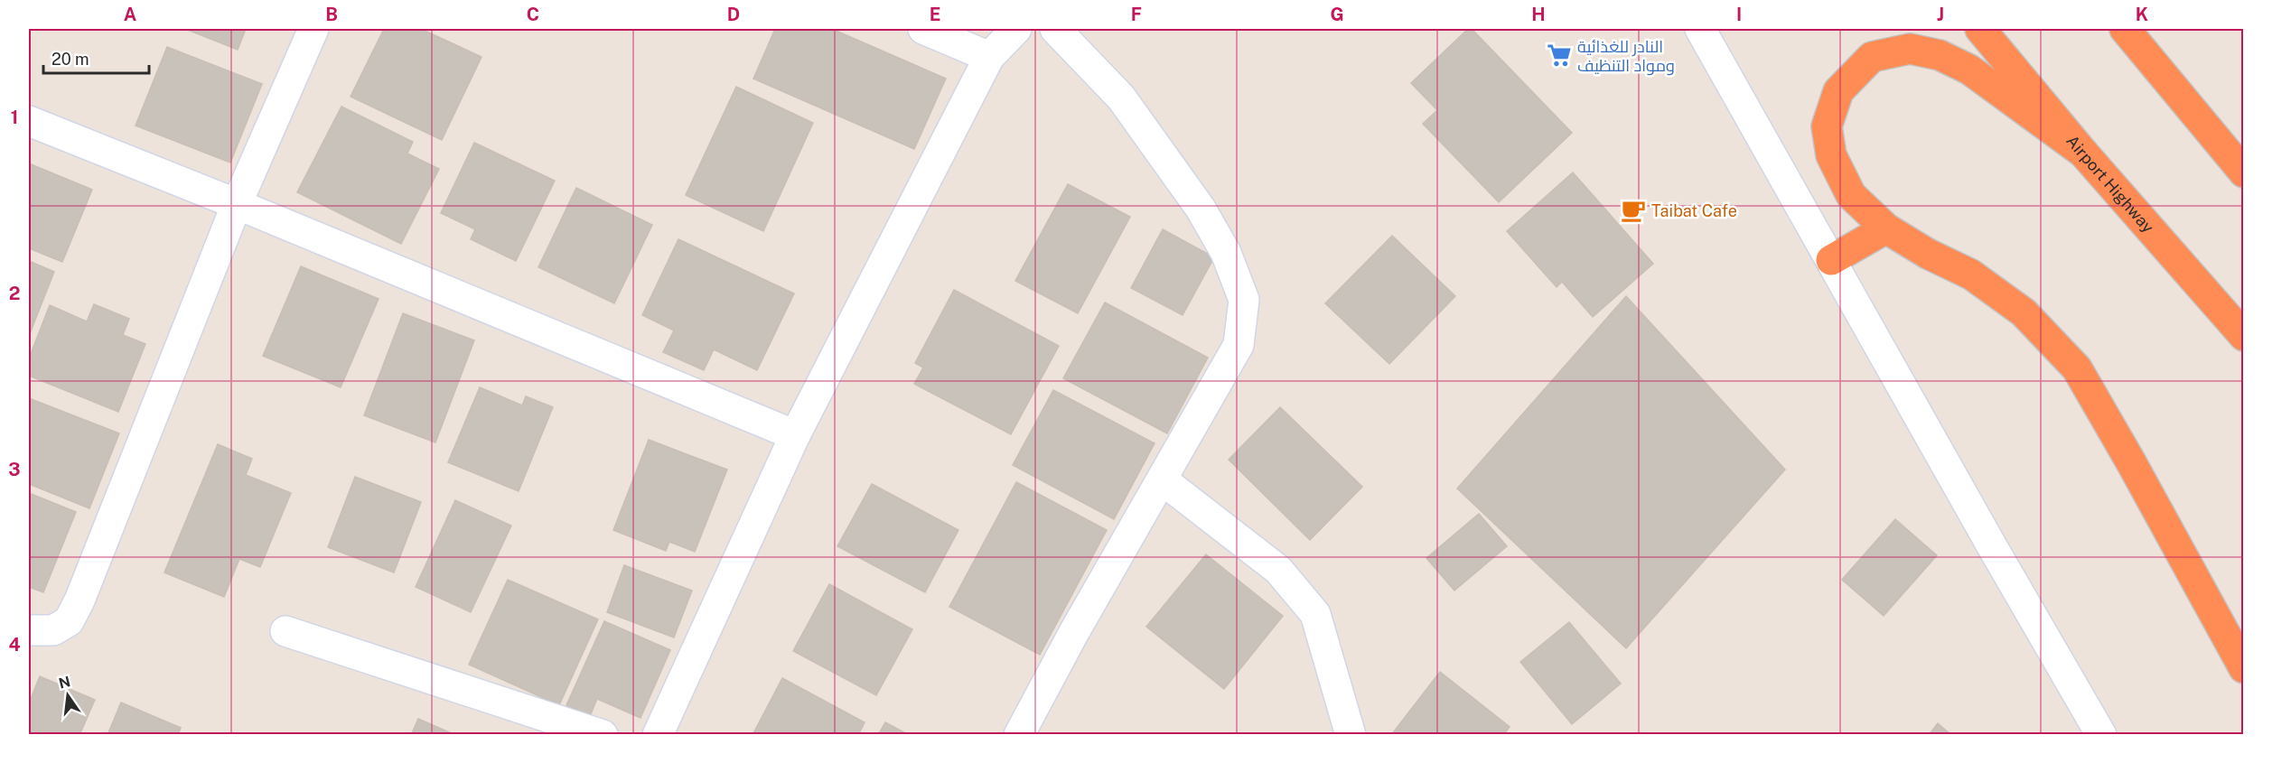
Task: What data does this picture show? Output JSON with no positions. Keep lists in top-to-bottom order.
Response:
{
  "streets": {
    "highway": ["Airport Highway"]
  },
  "places": {
    "supermarket": ["النادر للغذائية ومواد التنظيف"],
    "cafe": ["Taibat Cafe"]
  },
  "scale_bar": "20 m",
  "north": "top",
  "grid": {
    "columns": [
      "A",
      "B",
      "C",
      "D",
      "E",
      "F",
      "G",
      "H",
      "I",
      "J",
      "K"
    ],
    "rows": [
      "1",
      "2",
      "3",
      "4"
    ]
  }
}
